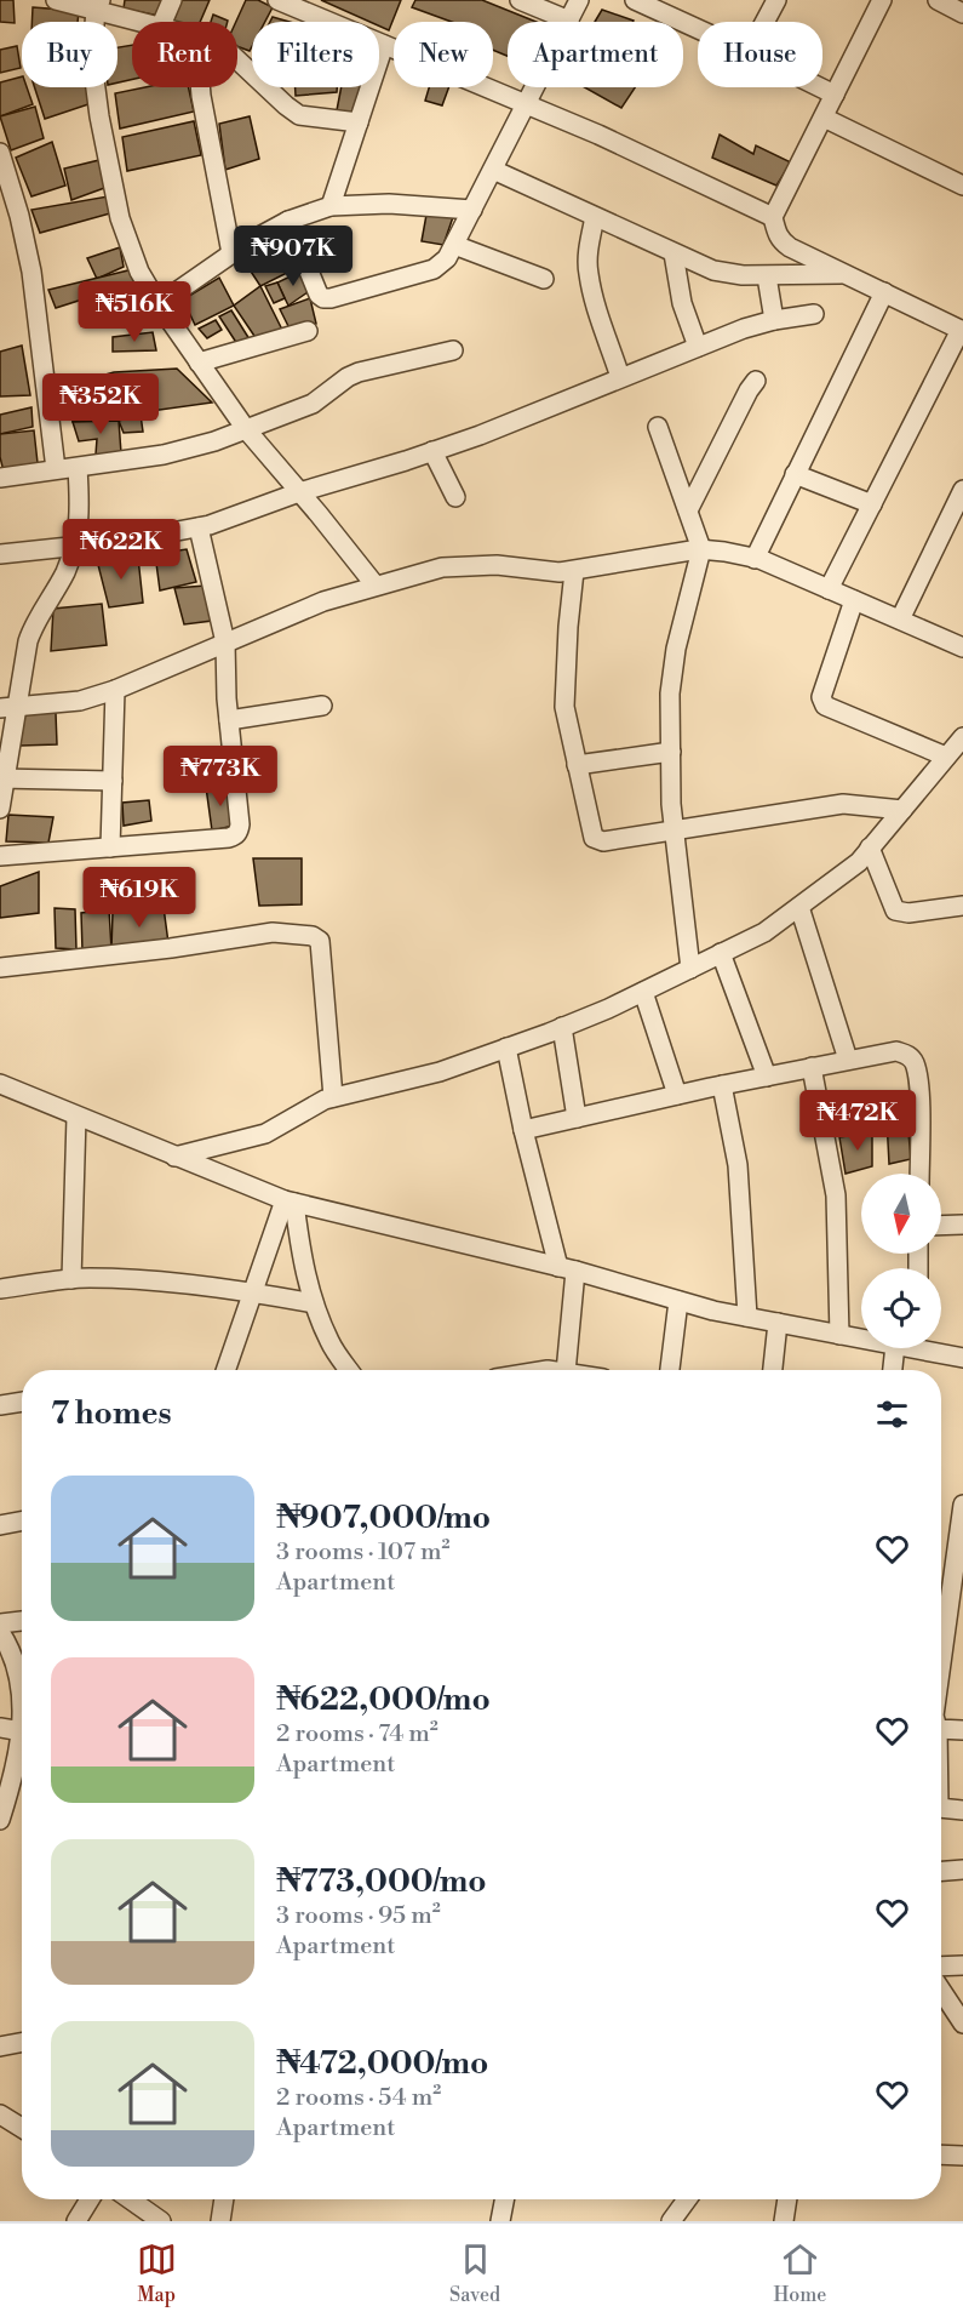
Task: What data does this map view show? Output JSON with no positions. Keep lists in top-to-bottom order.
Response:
{
  "north": "bottom",
  "page": {
    "chip": [
      "Buy",
      "Rent",
      "Filters",
      "New",
      "Apartment",
      "House"
    ],
    "price": [
      "₦907K",
      "₦516K",
      "₦352K",
      "₦622K",
      "₦773K",
      "₦619K",
      "₦472K"
    ],
    "heading": "7 homes",
    "list": [
      {
        "name": "₦907,000/mo",
        "note": "3 rooms · 107 m² · Apartment"
      },
      {
        "name": "₦622,000/mo",
        "note": "2 rooms · 74 m² · Apartment"
      },
      {
        "name": "₦773,000/mo",
        "note": "3 rooms · 95 m² · Apartment"
      },
      {
        "name": "₦472,000/mo",
        "note": "2 rooms · 54 m² · Apartment"
      }
    ],
    "tabs": ["Map", "Saved", "Home"]
  }
}
